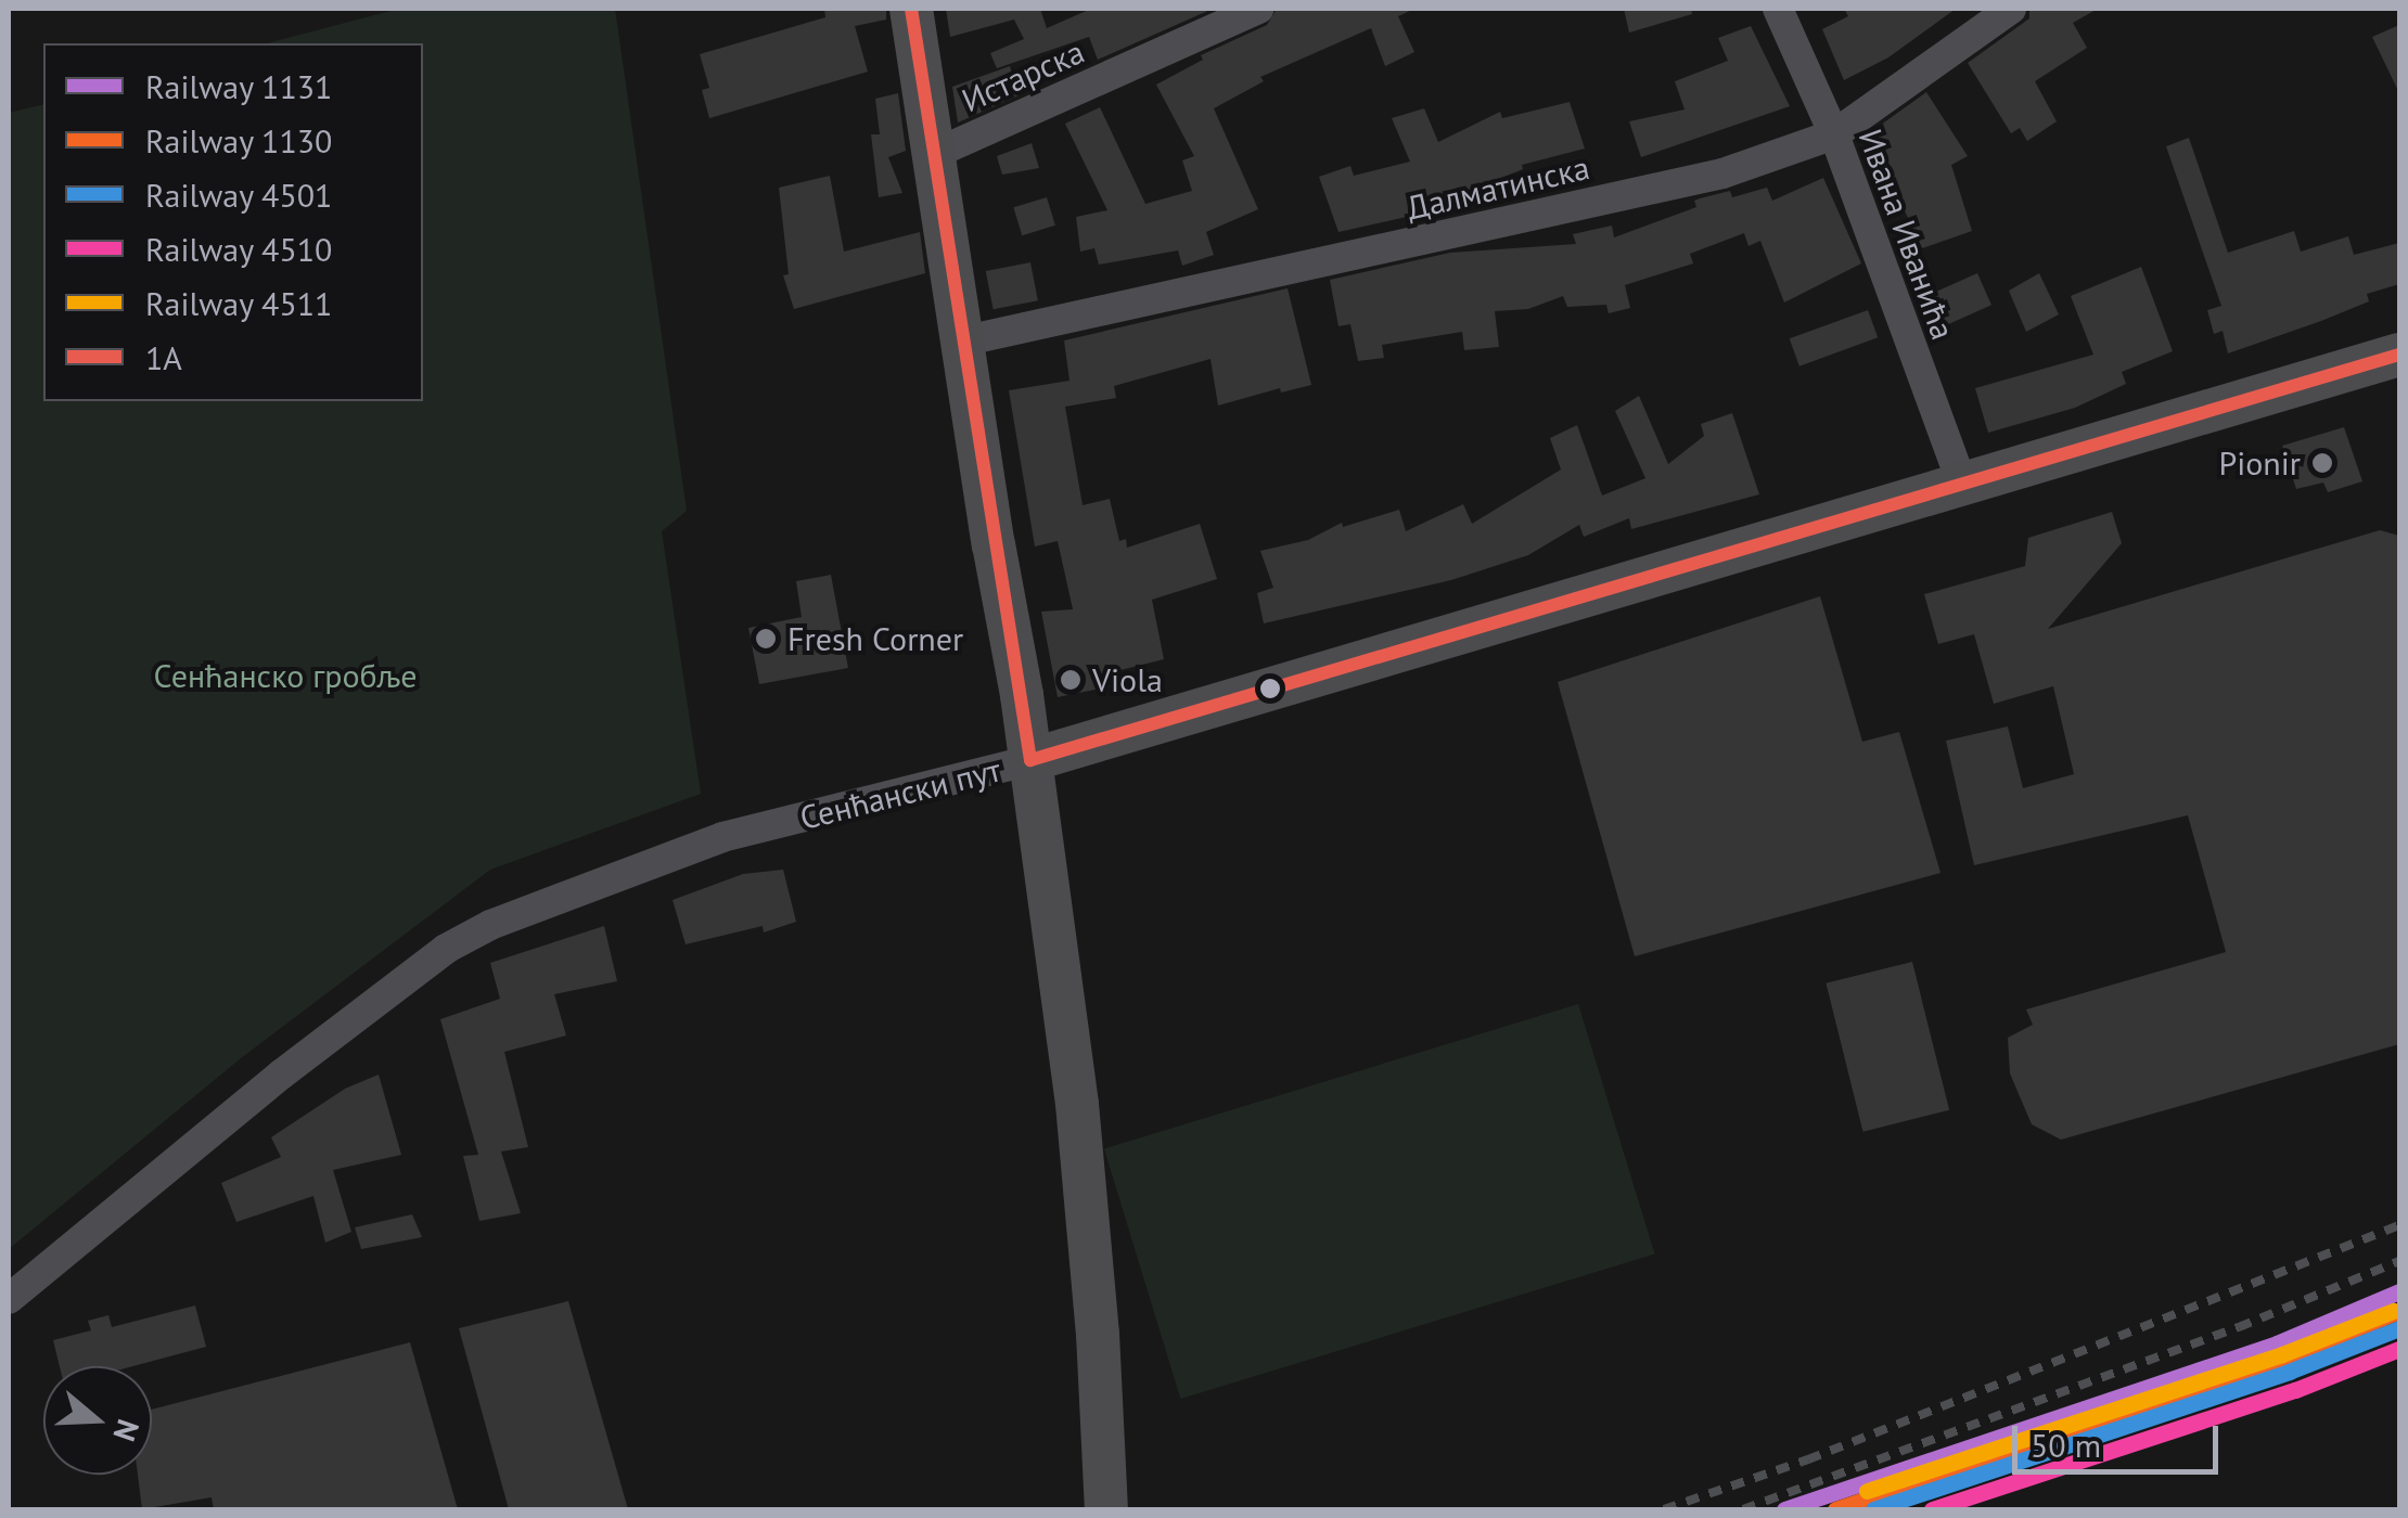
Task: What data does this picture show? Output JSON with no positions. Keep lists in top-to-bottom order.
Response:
{
  "streets": {
    "main road": ["Сенћански пут"],
    "street": ["Истарска", "Далматинска", "Ивана Иванића"]
  },
  "crossings": [
    ["Далматинска", "Ивана Иванића"],
    ["Ивана Иванића", "Сенћански пут"]
  ],
  "parks": ["Сенћанско гробље"],
  "places": ["Pionir", "Fresh Corner", "Viola"],
  "lines": [
    "transit line 1A",
    "rail line 1131",
    "rail line 1130",
    "rail line 4511",
    "rail line 4501",
    "rail line 4510"
  ],
  "legend": [
    "Railway 1131",
    "Railway 1130",
    "Railway 4501",
    "Railway 4510",
    "Railway 4511",
    "1A"
  ],
  "scale_bar": "50 m",
  "north": "right"
}
